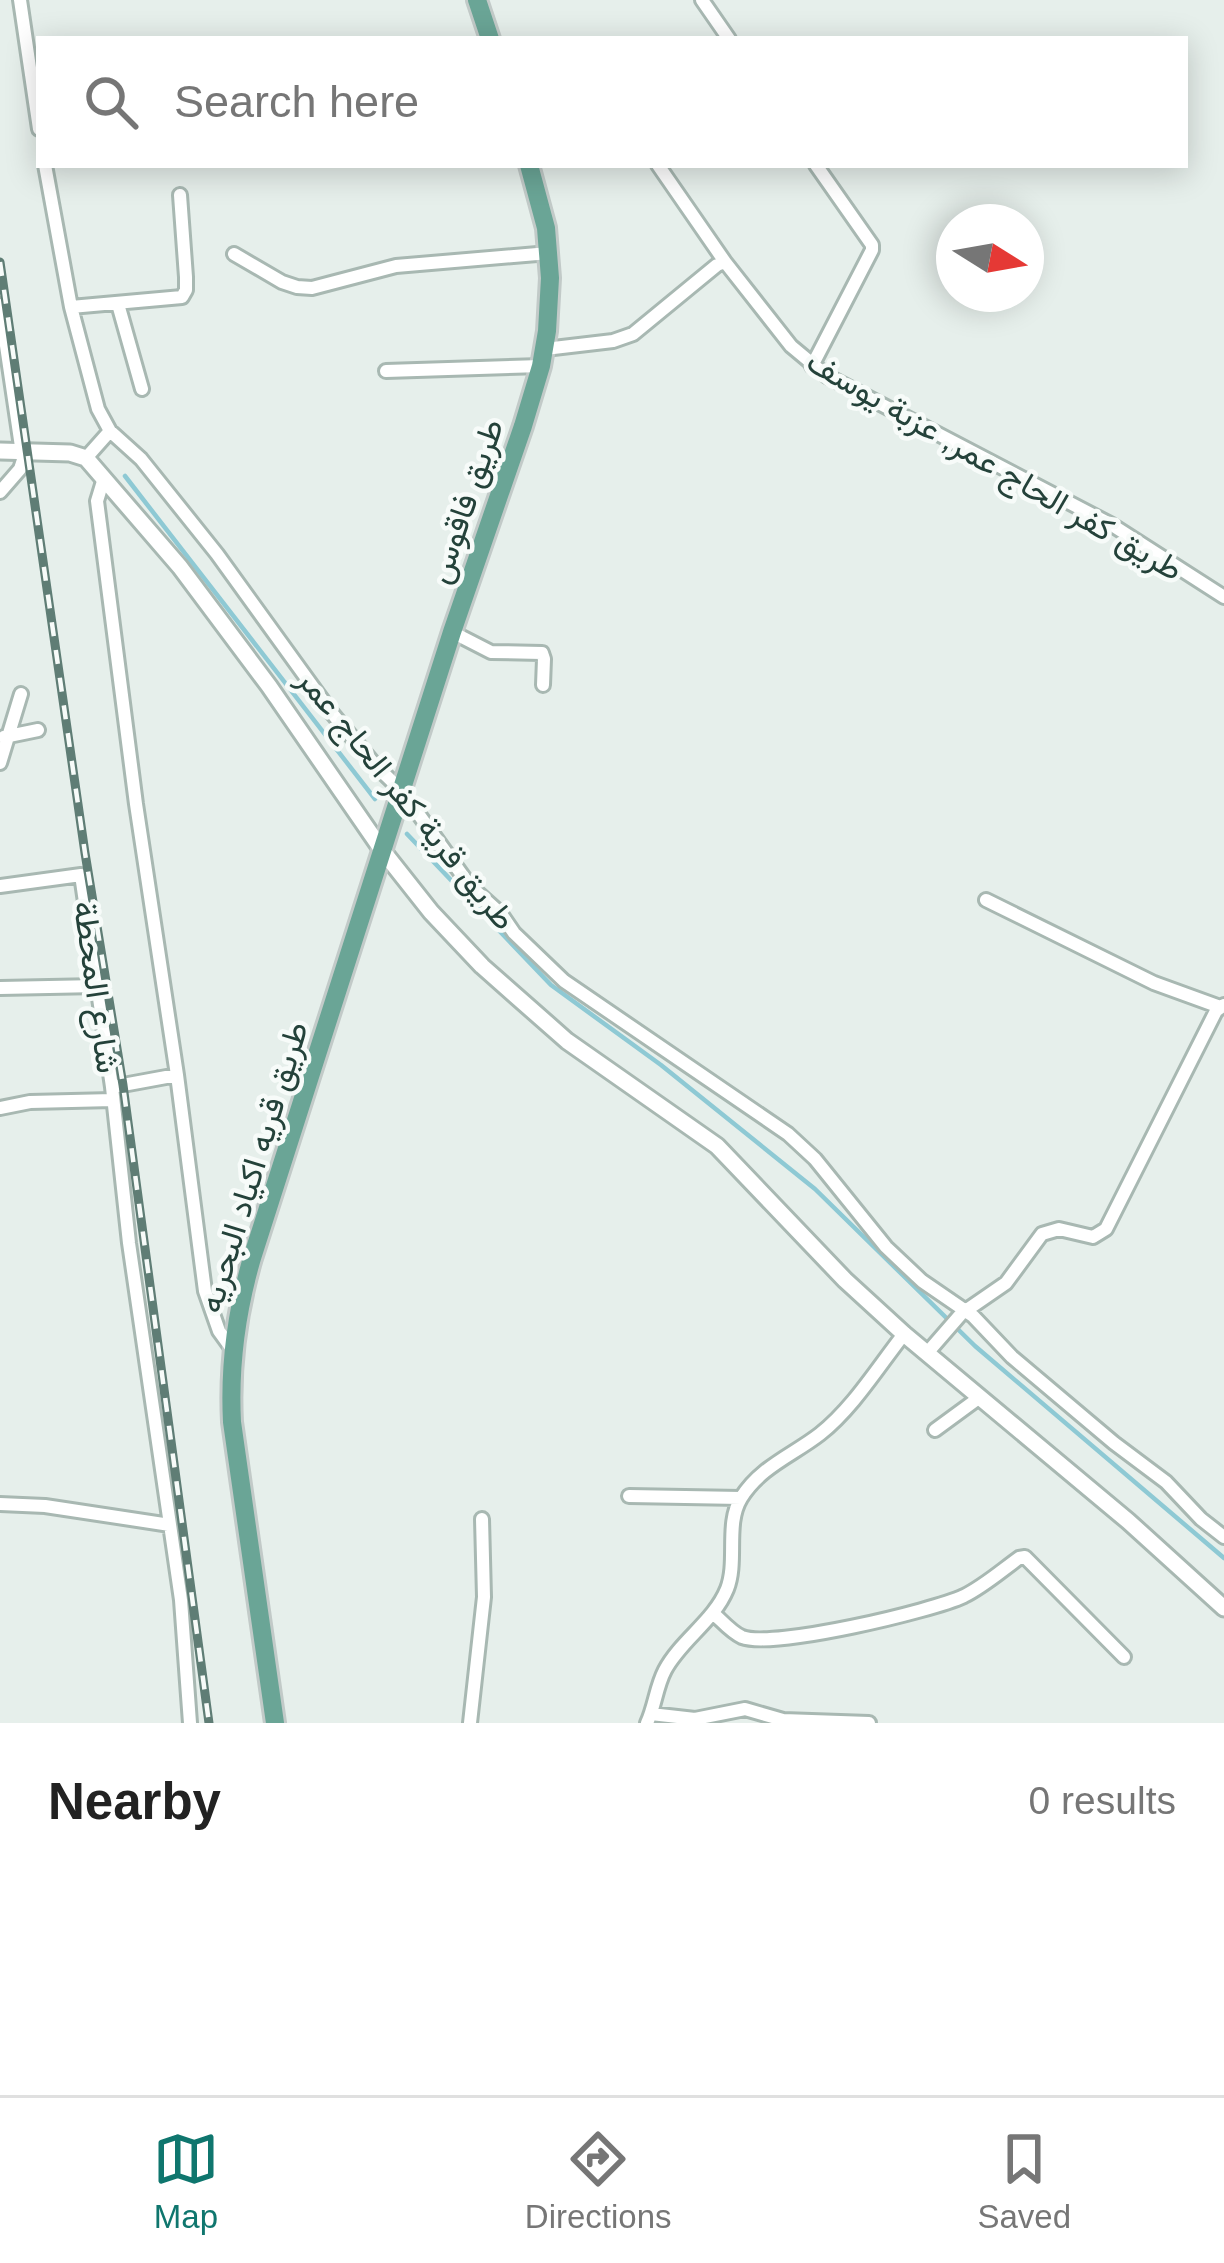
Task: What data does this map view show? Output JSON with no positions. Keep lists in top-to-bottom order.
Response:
{
  "streets": {
    "main road": ["طريق فاقوس", "طريق قريه اكياد البحريه"],
    "street": ["طريق كفر الحاج عمر, عزبة يوسف", "طريق قرية كفر الحاج عمر", "شارع المحطة"]
  },
  "crossings": [
    ["طريق فاقوس", "طريق قرية كفر الحاج عمر"],
    ["طريق فاقوس", "طريق قريه اكياد البحريه"],
    ["طريق قرية كفر الحاج عمر", "طريق قريه اكياد البحريه"]
  ],
  "north": "right",
  "page": {
    "search": "Search here",
    "heading": ["Nearby", "0 results"],
    "nav": ["Map", "Directions", "Saved"]
  }
}
